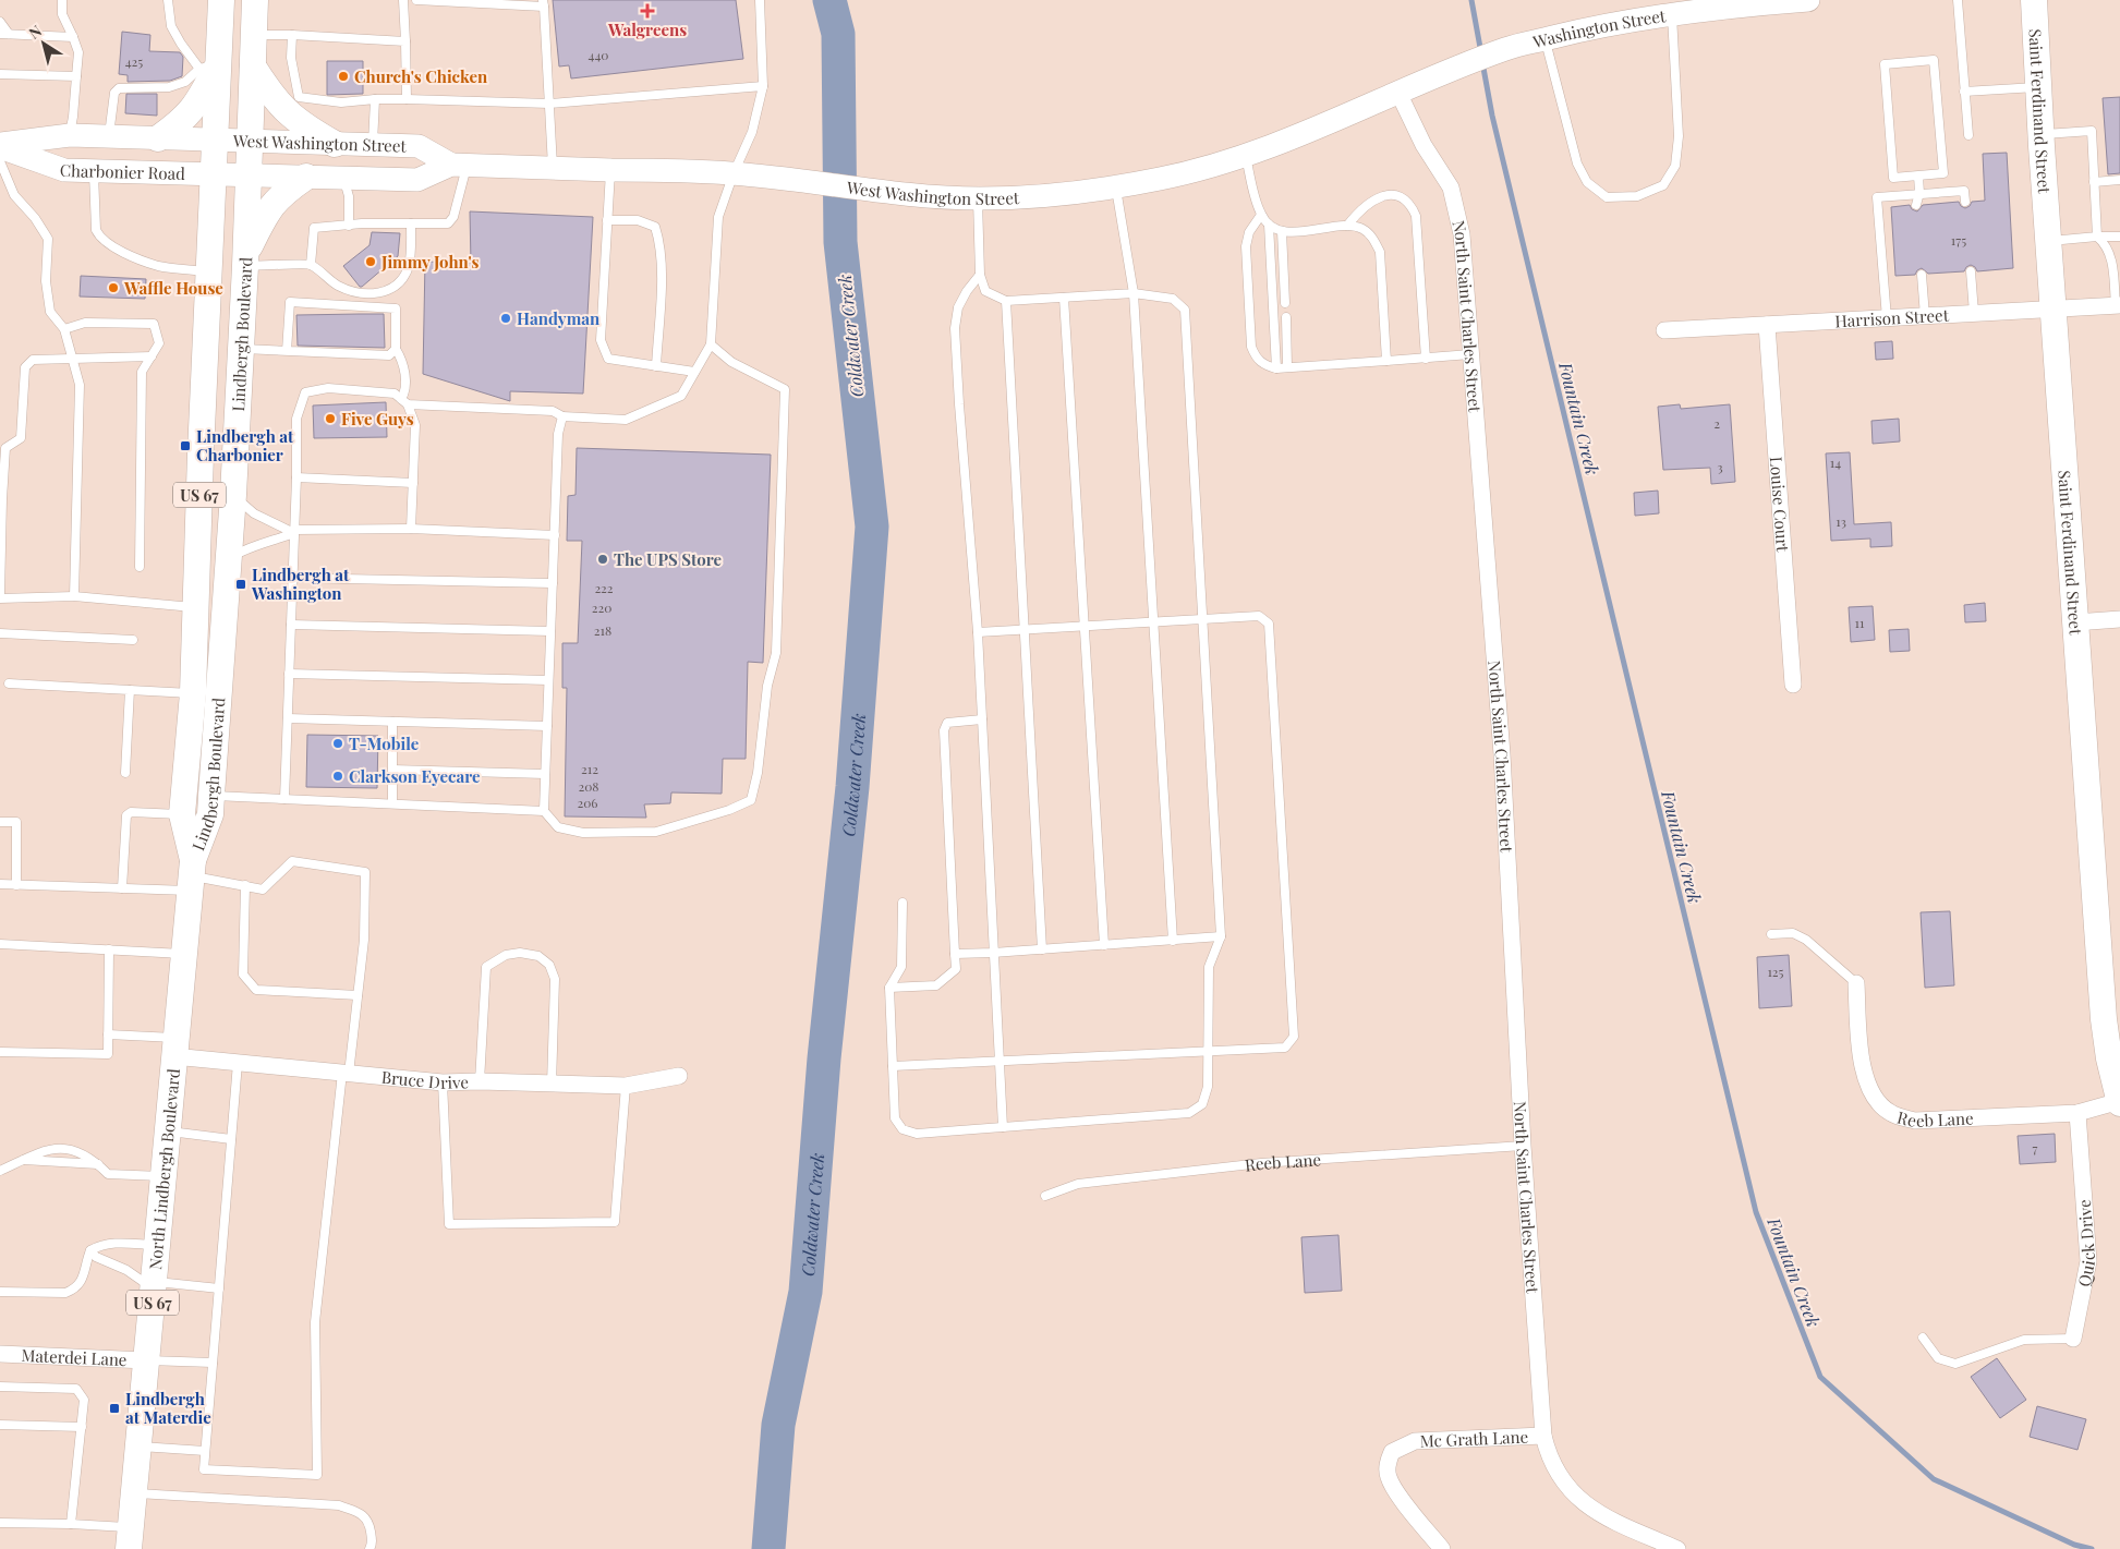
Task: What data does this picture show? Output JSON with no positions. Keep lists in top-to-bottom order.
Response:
{
  "streets": {
    "main road": [
      "Washington Street",
      "Saint Ferdinand Street",
      "West Washington Street",
      "Charbonier Road",
      "Lindbergh Boulevard",
      "US 67",
      "North Lindbergh Boulevard"
    ],
    "street": [
      "North Saint Charles Street",
      "Harrison Street",
      "Louise Court",
      "Bruce Drive",
      "Reeb Lane",
      "Quick Drive",
      "Materdei Lane",
      "Mc Grath Lane"
    ]
  },
  "crossings": [
    ["Washington Street", "West Washington Street"],
    ["Washington Street", "North Saint Charles Street"],
    ["Saint Ferdinand Street", "Harrison Street"],
    ["Saint Ferdinand Street", "Reeb Lane"],
    ["West Washington Street", "Charbonier Road"],
    ["West Washington Street", "North Saint Charles Street"],
    ["West Washington Street", "Lindbergh Boulevard"],
    ["Charbonier Road", "Lindbergh Boulevard"],
    ["North Saint Charles Street", "Reeb Lane"],
    ["North Saint Charles Street", "Mc Grath Lane"],
    ["Harrison Street", "Louise Court"],
    ["Lindbergh Boulevard", "North Lindbergh Boulevard"],
    ["Bruce Drive", "North Lindbergh Boulevard"],
    ["Reeb Lane", "Quick Drive"],
    ["North Lindbergh Boulevard", "Materdei Lane"]
  ],
  "water": ["Coldwater Creek", "Fountain Creek"],
  "places": {
    "health": ["Walgreens"],
    "other": [
      "Church's Chicken",
      "Jimmy John's",
      "Waffle House",
      "Handyman",
      "Five Guys",
      "The UPS Store",
      "T-Mobile",
      "Clarkson Eyecare"
    ],
    "transit": ["Lindbergh at Charbonier", "Lindbergh at Washington", "Lindbergh at Materdie"]
  },
  "house_numbers": [
    "440",
    "425",
    "175",
    "2",
    "14",
    "3",
    "13",
    "222",
    "220",
    "11",
    "218",
    "212",
    "208",
    "206",
    "125",
    "7"
  ],
  "north": "top left"
}
